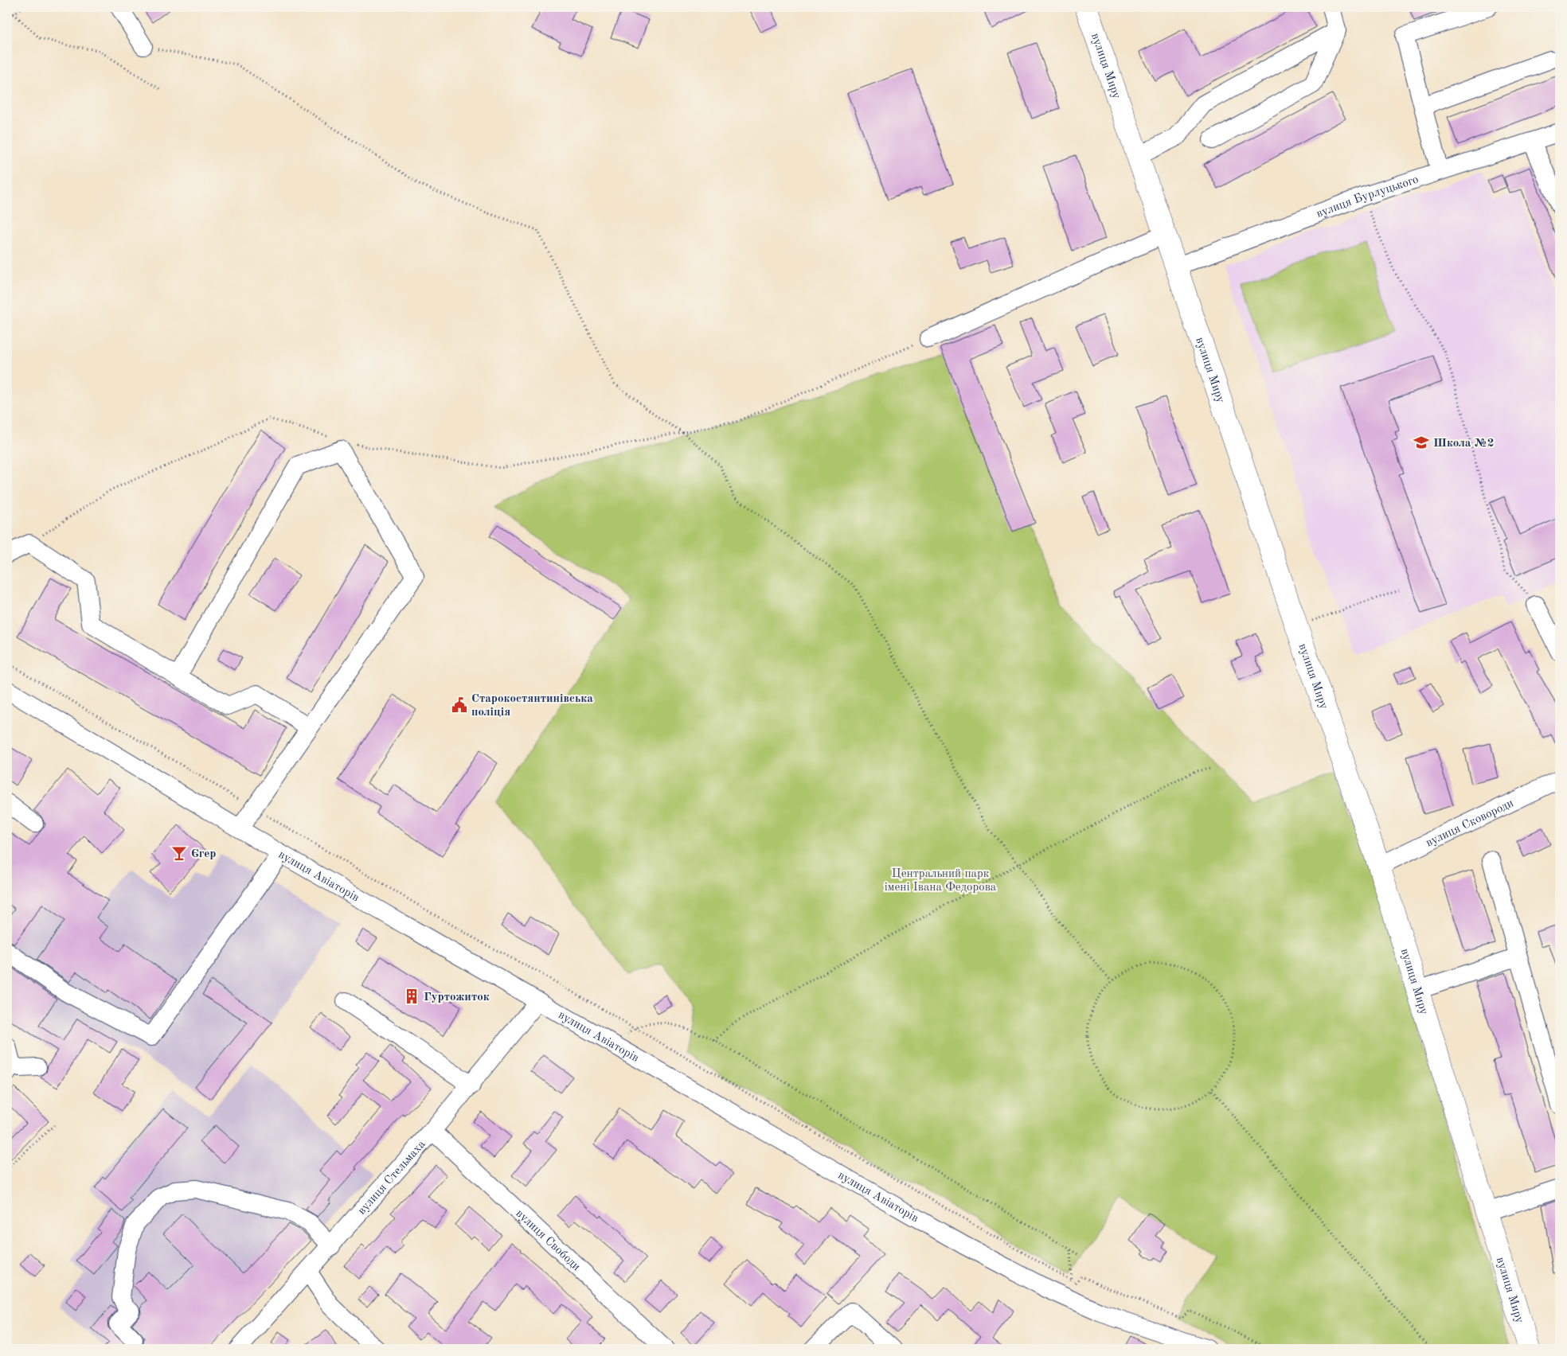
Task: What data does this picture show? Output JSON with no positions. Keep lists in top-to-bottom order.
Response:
{
  "streets": {
    "main road": ["вулиця Миру"],
    "street": [
      "вулиця Бурлуцького",
      "вулиця Сковороди",
      "вулиця Авіаторів",
      "вулиця Стельмаха",
      "вулиця Свободи"
    ]
  },
  "crossings": [
    ["вулиця Миру", "вулиця Бурлуцького"],
    ["вулиця Миру", "вулиця Сковороди"],
    ["вулиця Авіаторів", "вулиця Стельмаха"],
    ["вулиця Стельмаха", "вулиця Свободи"]
  ],
  "parks": ["Центральний парк імені Івана Федорова"],
  "places": {
    "school or university": ["Школа №2"],
    "public building": ["Старокостянтинівська поліція"],
    "bar": ["Єгер"],
    "building": ["Гуртожиток"]
  }
}
